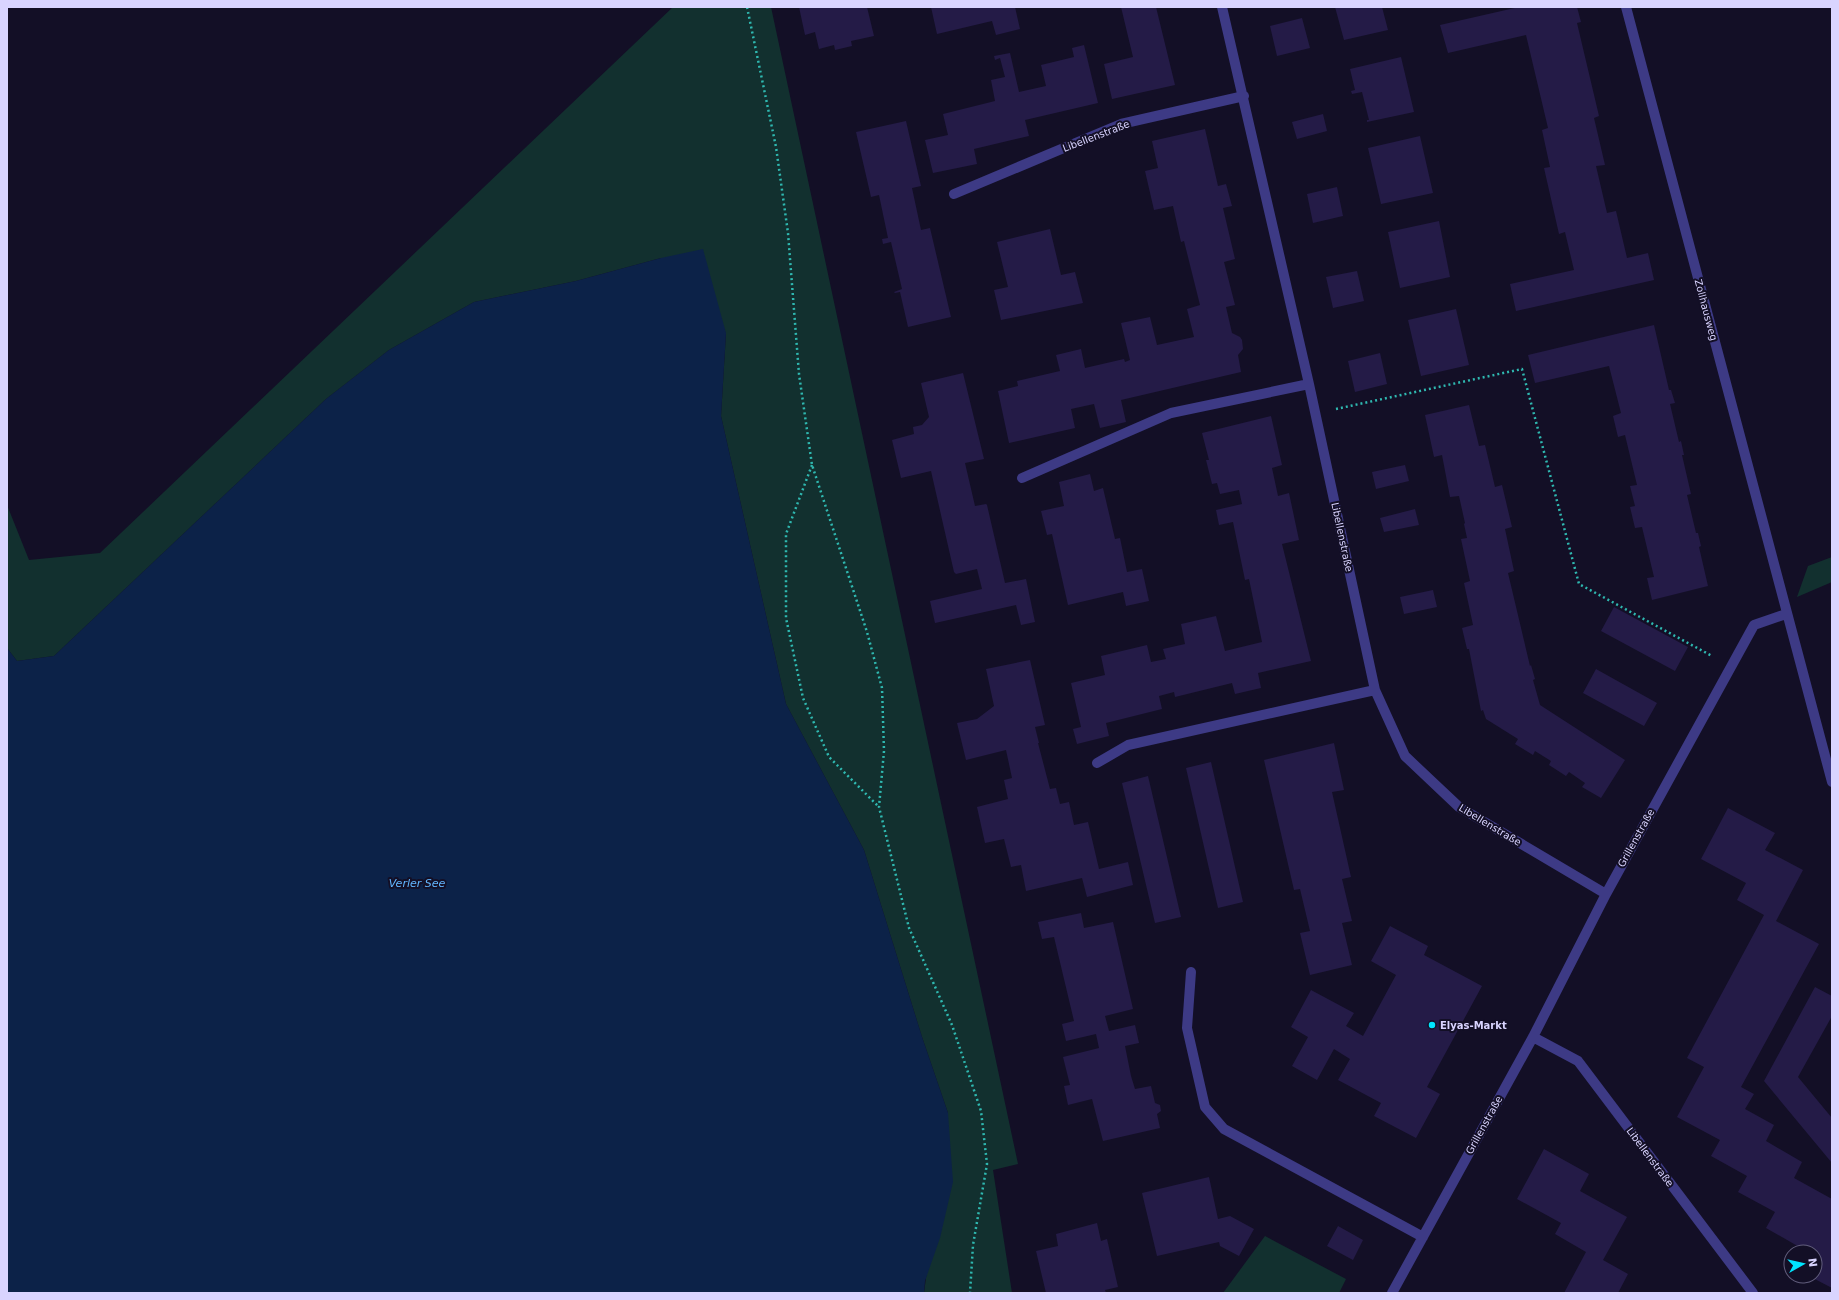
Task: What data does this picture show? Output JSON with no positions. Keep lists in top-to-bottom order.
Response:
{
  "streets": {
    "street": ["Libellenstraße", "Zollhausweg", "Grillenstraße"]
  },
  "crossings": [
    ["Libellenstraße", "Grillenstraße"],
    ["Zollhausweg", "Grillenstraße"]
  ],
  "water": ["Verler See"],
  "places": ["Elyas-Markt"],
  "north": "right"
}
